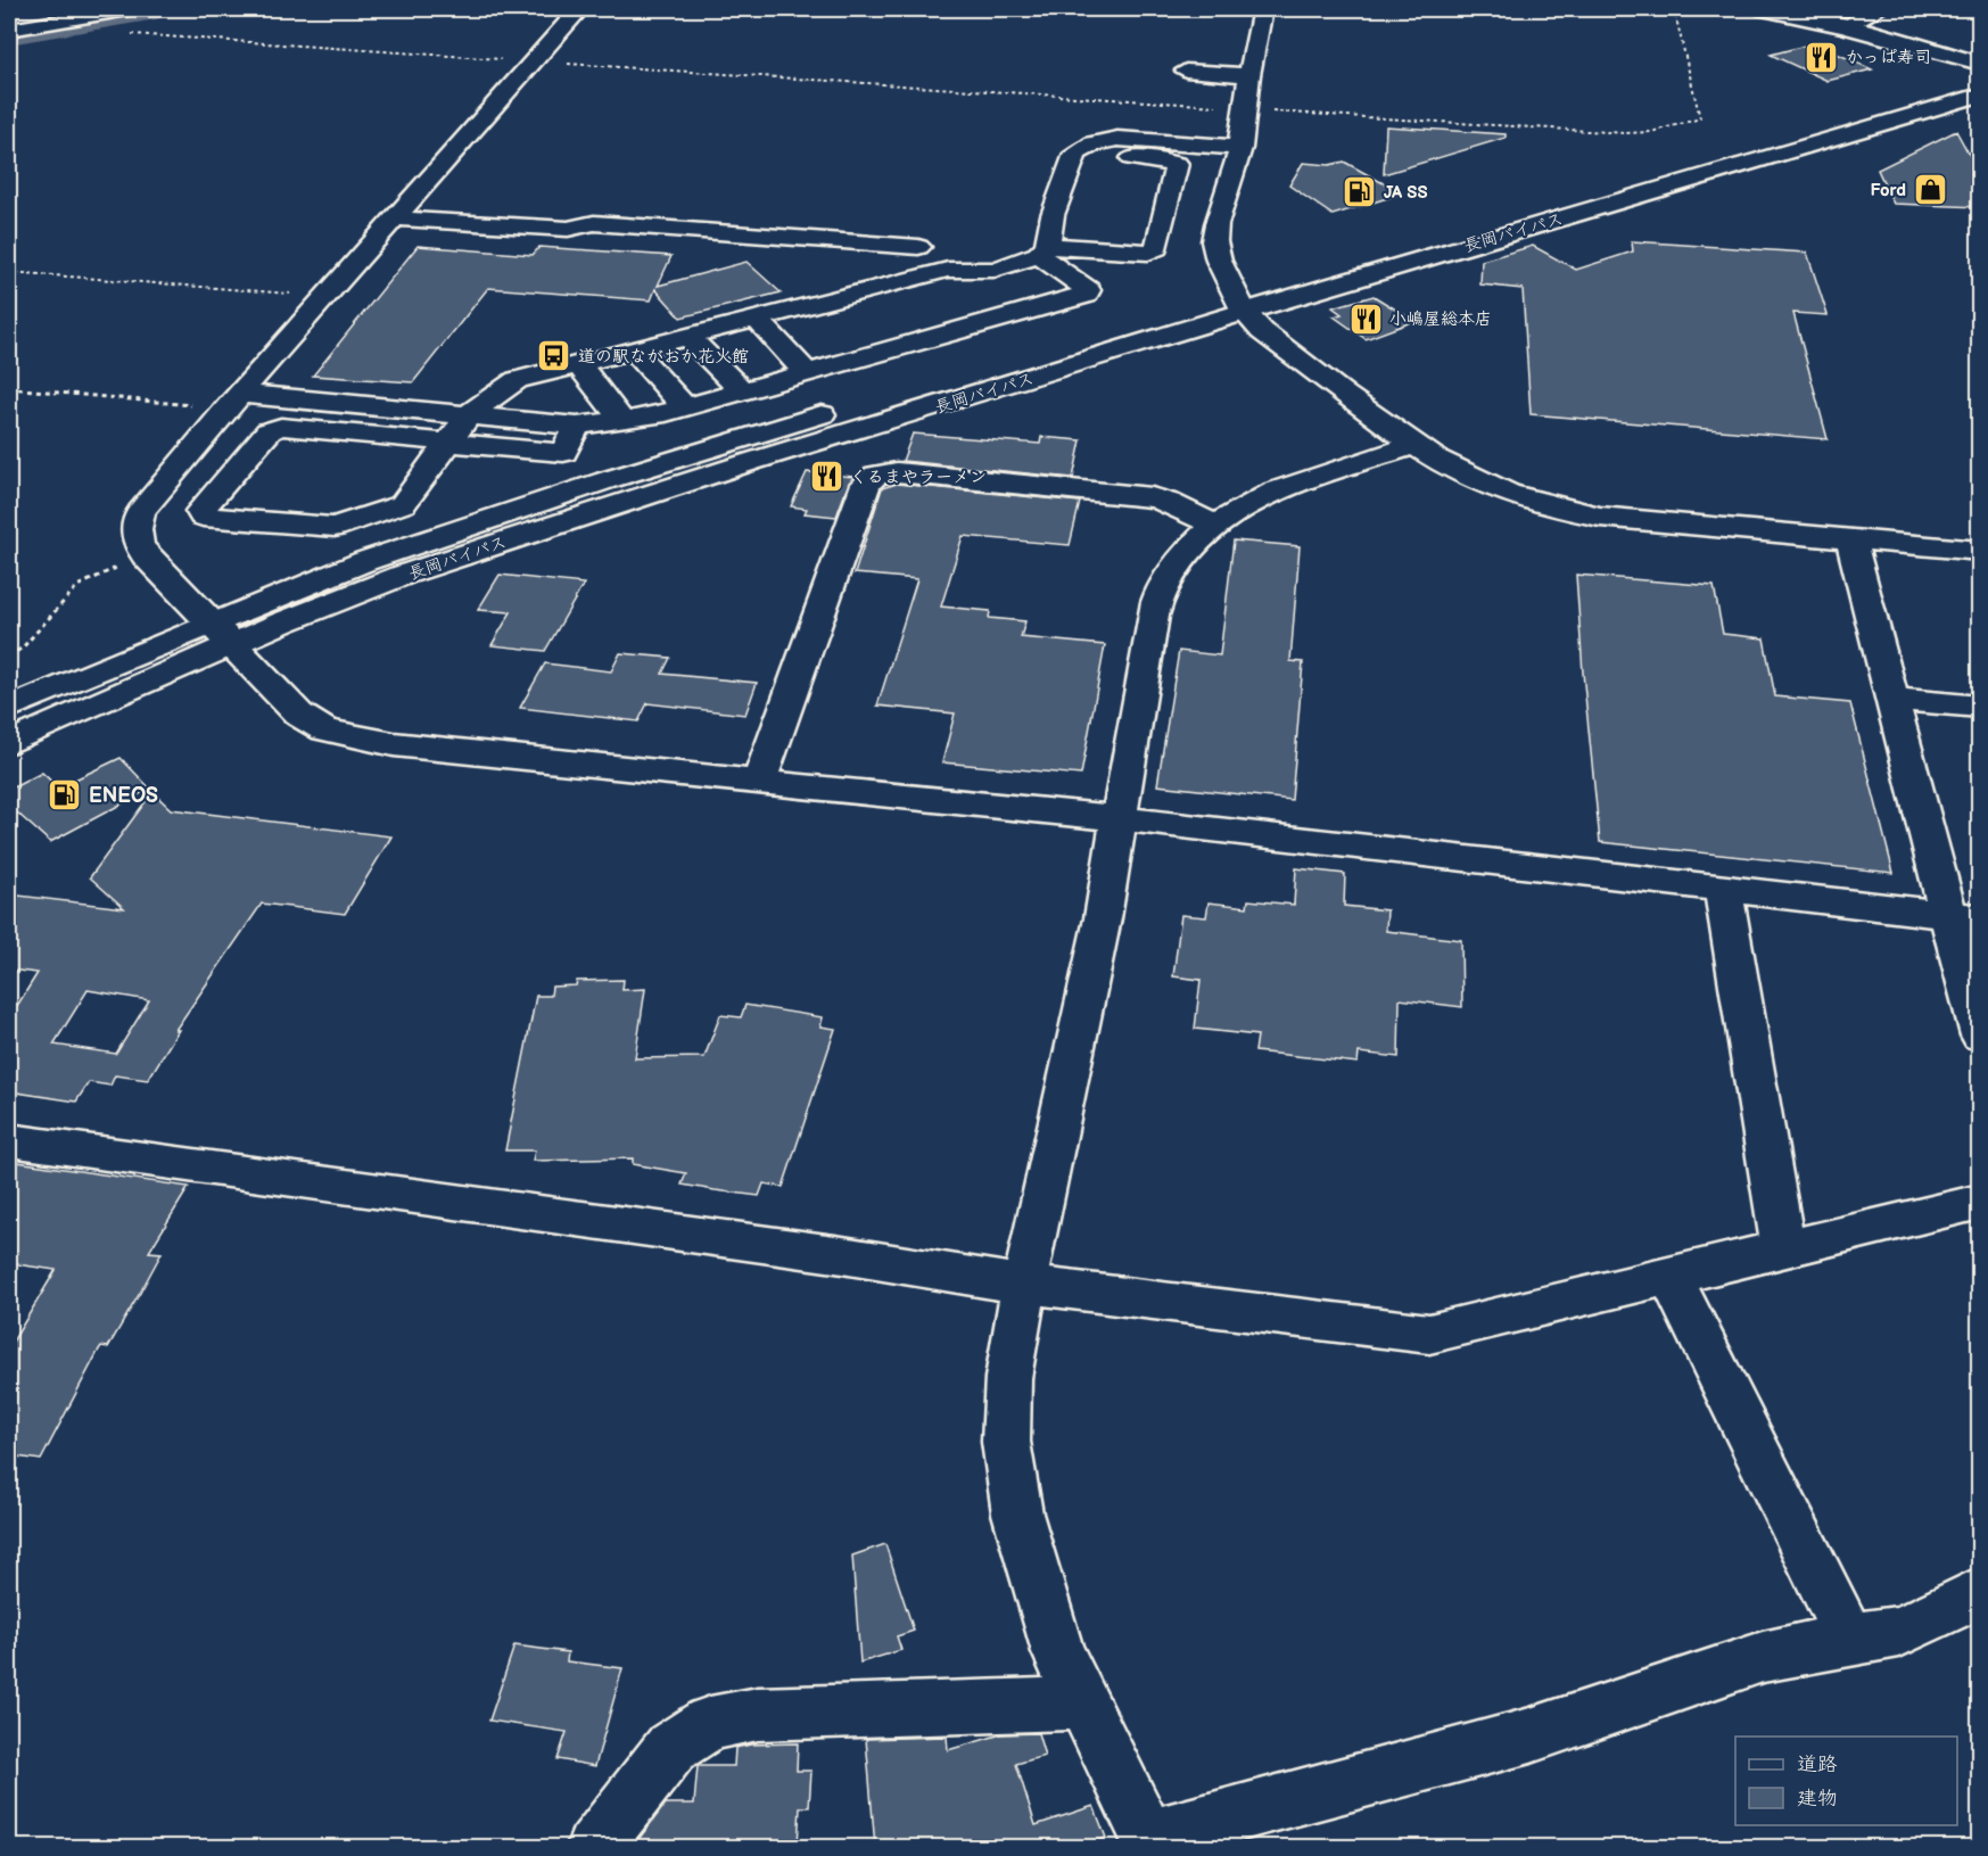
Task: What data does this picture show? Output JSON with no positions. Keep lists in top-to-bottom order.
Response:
{
  "streets": {
    "main road": ["長岡バイパス"]
  },
  "places": {
    "restaurant": ["かっぱ寿司", "小嶋屋総本店", "くるまやラーメン"],
    "shop": ["Ford"],
    "fuel station": ["JA SS", "ENEOS"],
    "bus stop": ["道の駅ながおか花火館"]
  },
  "legend": ["道路", "建物"]
}
